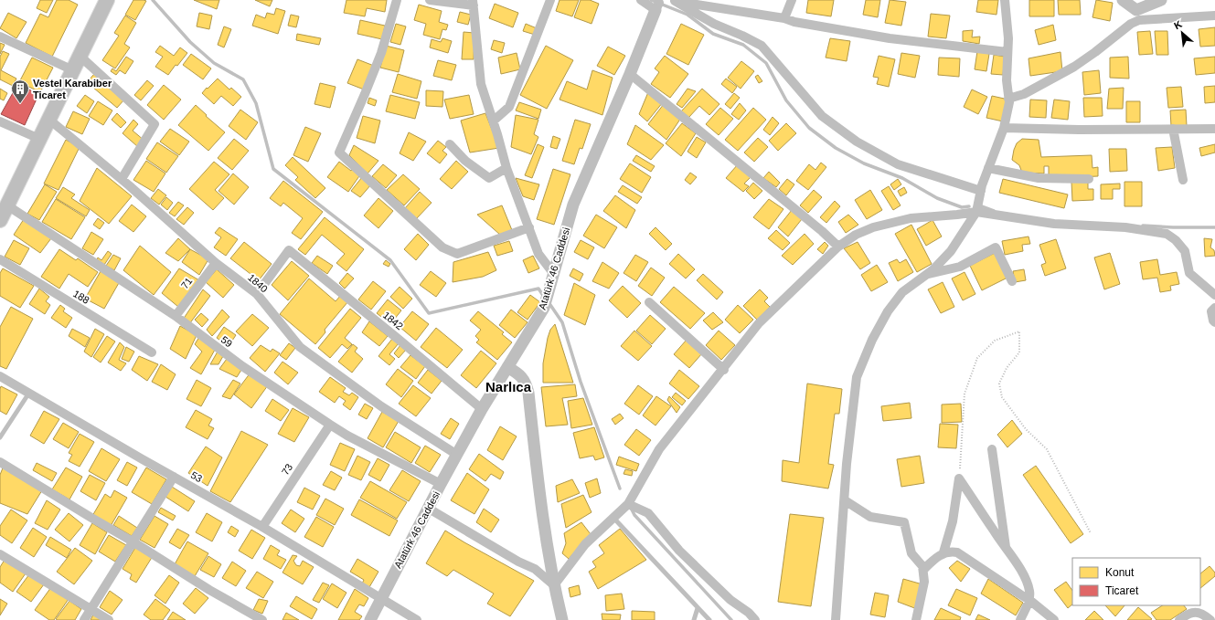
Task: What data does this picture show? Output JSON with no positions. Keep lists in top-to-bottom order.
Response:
{
  "streets": {
    "street": [
      "Atatürk 46 Caddesi",
      "71",
      "1840",
      "188",
      "1842",
      "59",
      "73",
      "53"
    ]
  },
  "crossings": [
    ["Atatürk 46 Caddesi", "1840"],
    ["Atatürk 46 Caddesi", "1842"],
    ["Atatürk 46 Caddesi", "59"],
    ["Atatürk 46 Caddesi", "53"],
    ["71", "1840"],
    ["71", "59"],
    ["1840", "1842"],
    ["59", "73"],
    ["73", "53"]
  ],
  "districts": ["Narlıca"],
  "places": {
    "building": ["Vestel Karabiber Ticaret"]
  },
  "legend": ["Konut", "Ticaret"],
  "north": "top left"
}
